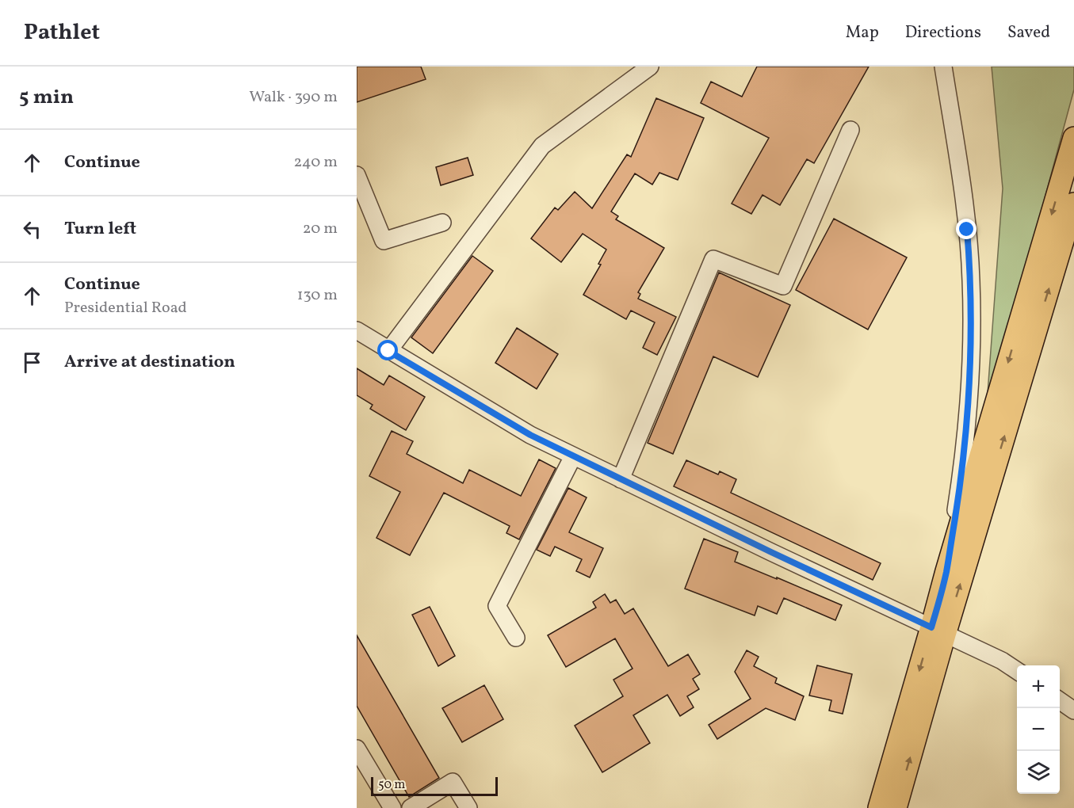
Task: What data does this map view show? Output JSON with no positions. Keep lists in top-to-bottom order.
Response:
{
  "scale_bar": "50 m",
  "page": {
    "header": "Pathlet",
    "nav": ["Map", "Directions", "Saved"],
    "heading": ["5 min", "Walk · 390 m"],
    "list": [
      ["Continue", "240 m"],
      ["Turn left", "20 m"],
      ["Continue", "Presidential Road", "130 m"],
      "Arrive at destination"
    ],
    "map_buttons": ["+", "−"],
    "scale": "50 m"
  }
}
